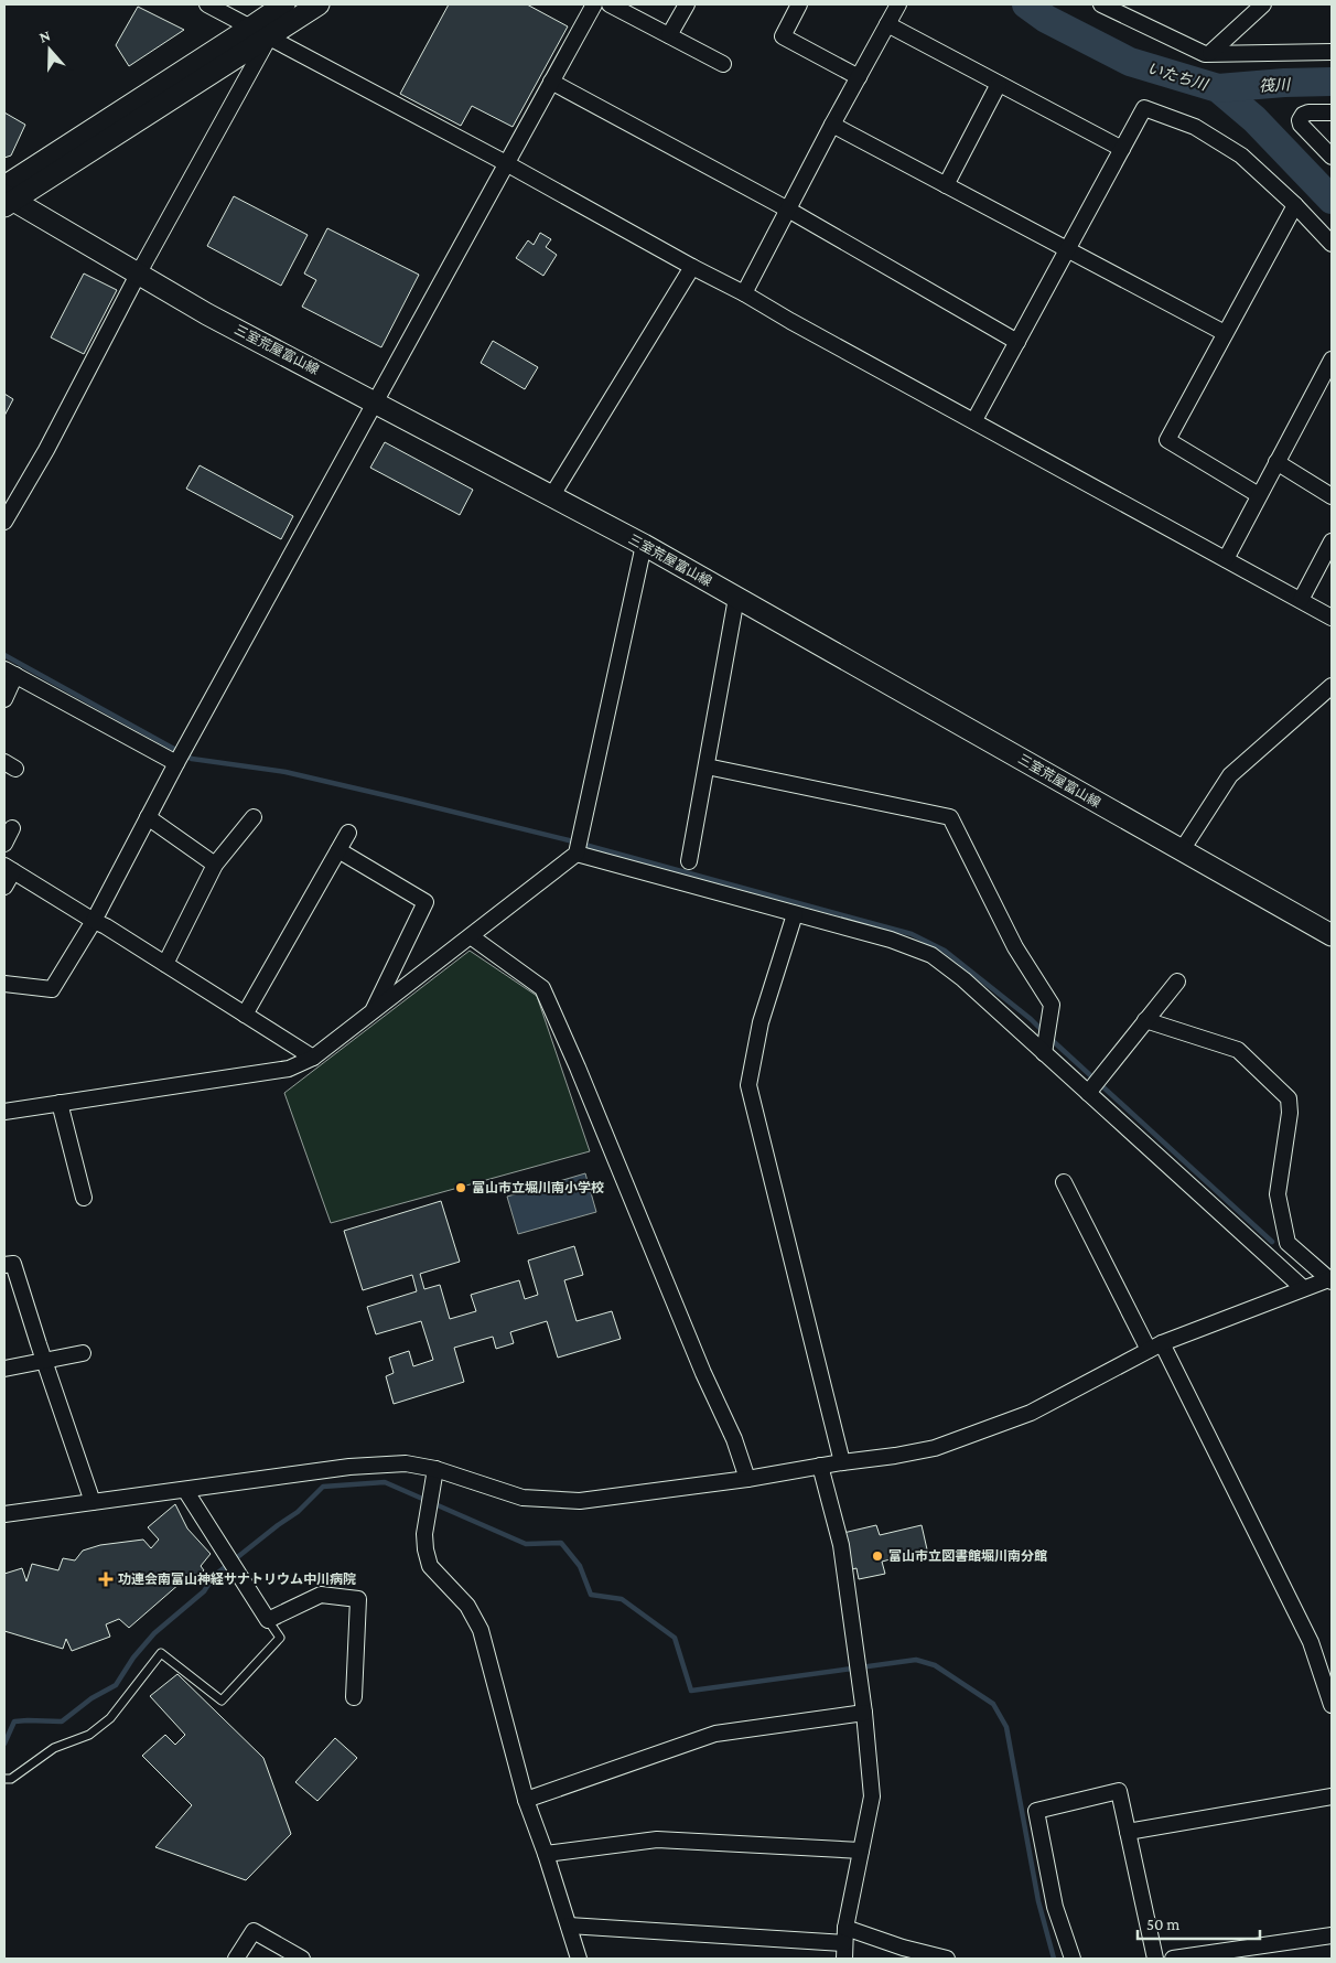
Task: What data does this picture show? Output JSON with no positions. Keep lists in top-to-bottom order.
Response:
{
  "streets": {
    "main road": ["三室荒屋富山線"]
  },
  "water": ["いたち川", "筏川"],
  "places": {
    "other": ["富山市立堀川南小学校", "富山市立図書館堀川南分館"],
    "health": ["功連会南富山神経サナトリウム中川病院"]
  },
  "scale_bar": "50 m",
  "north": "top"
}
